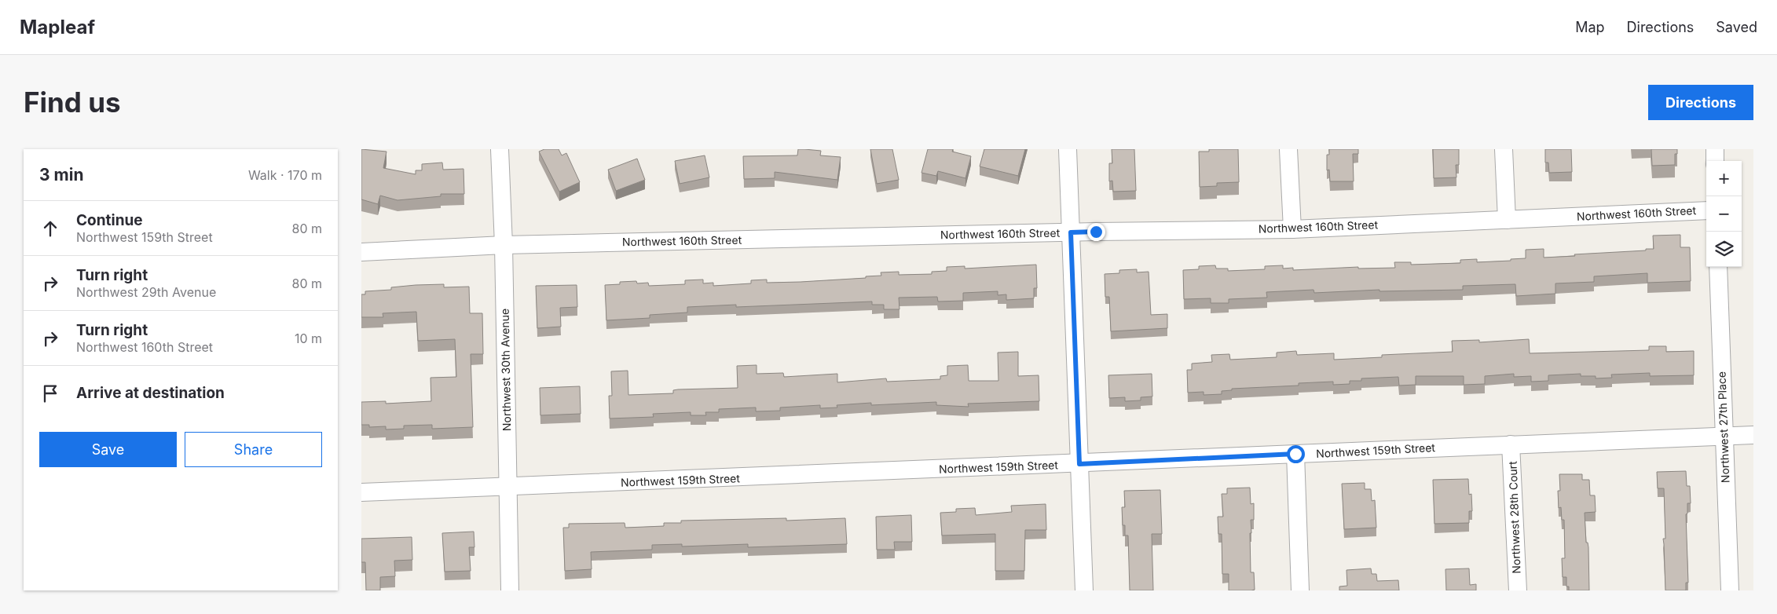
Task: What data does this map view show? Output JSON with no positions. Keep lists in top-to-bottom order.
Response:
{
  "streets": {
    "street": [
      "Northwest 160th Street",
      "Northwest 30th Avenue",
      "Northwest 27th Place",
      "Northwest 159th Street",
      "Northwest 28th Court"
    ]
  },
  "crossings": [
    ["Northwest 160th Street", "Northwest 30th Avenue"],
    ["Northwest 30th Avenue", "Northwest 159th Street"],
    ["Northwest 27th Place", "Northwest 159th Street"],
    ["Northwest 159th Street", "Northwest 28th Court"]
  ],
  "page": {
    "header": "Mapleaf",
    "nav": ["Map", "Directions", "Saved"],
    "buttons": [
      "Directions",
      ["Save", "Share"]
    ],
    "title": "Find us",
    "heading": ["3 min", "Walk · 170 m"],
    "map_buttons": ["+", "−"],
    "list": [
      ["Continue", "Northwest 159th Street", "80 m"],
      ["Turn right", "Northwest 29th Avenue", "80 m"],
      ["Turn right", "Northwest 160th Street", "10 m"],
      "Arrive at destination"
    ]
  }
}
